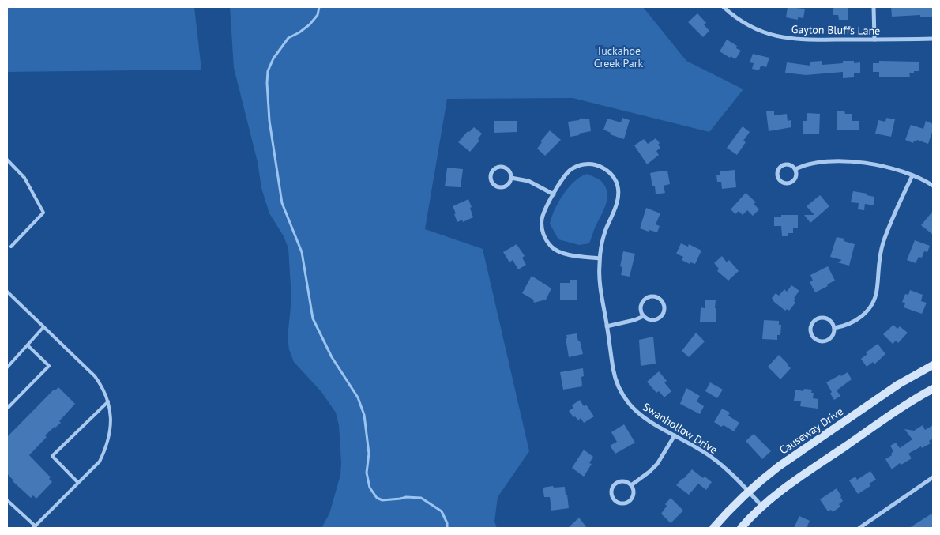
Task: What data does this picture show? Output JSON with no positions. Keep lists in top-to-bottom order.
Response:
{
  "streets": {
    "street": ["Gayton Bluffs Lane", "Swanhollow Drive", "Causeway Drive"]
  },
  "crossings": [
    ["Swanhollow Drive", "Causeway Drive"]
  ],
  "parks": ["Tuckahoe Creek Park"]
}
